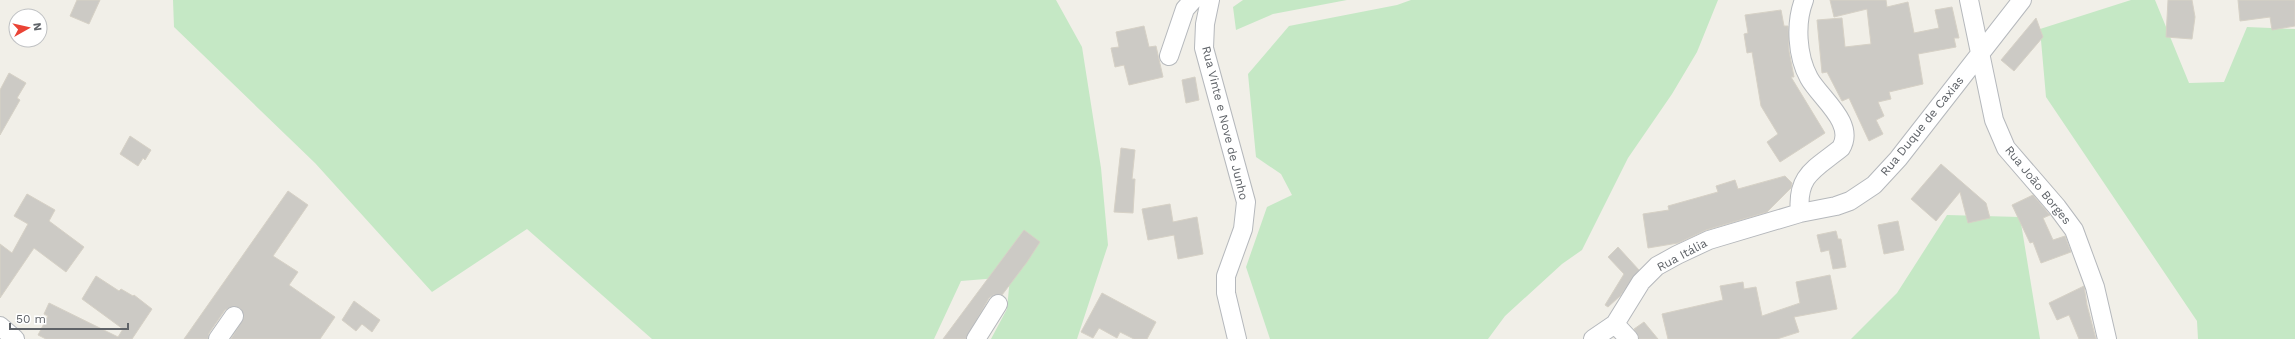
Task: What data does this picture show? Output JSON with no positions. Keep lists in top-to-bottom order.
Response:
{
  "streets": {
    "street": [
      "Rua Vinte e Nove de Junho",
      "Rua Duque de Caxias",
      "Rua João Borges",
      "Rua Itália"
    ]
  },
  "crossings": [
    ["Rua Duque de Caxias", "Rua João Borges"],
    ["Rua Duque de Caxias", "Rua Itália"]
  ],
  "scale_bar": "50 m",
  "north": "right"
}
